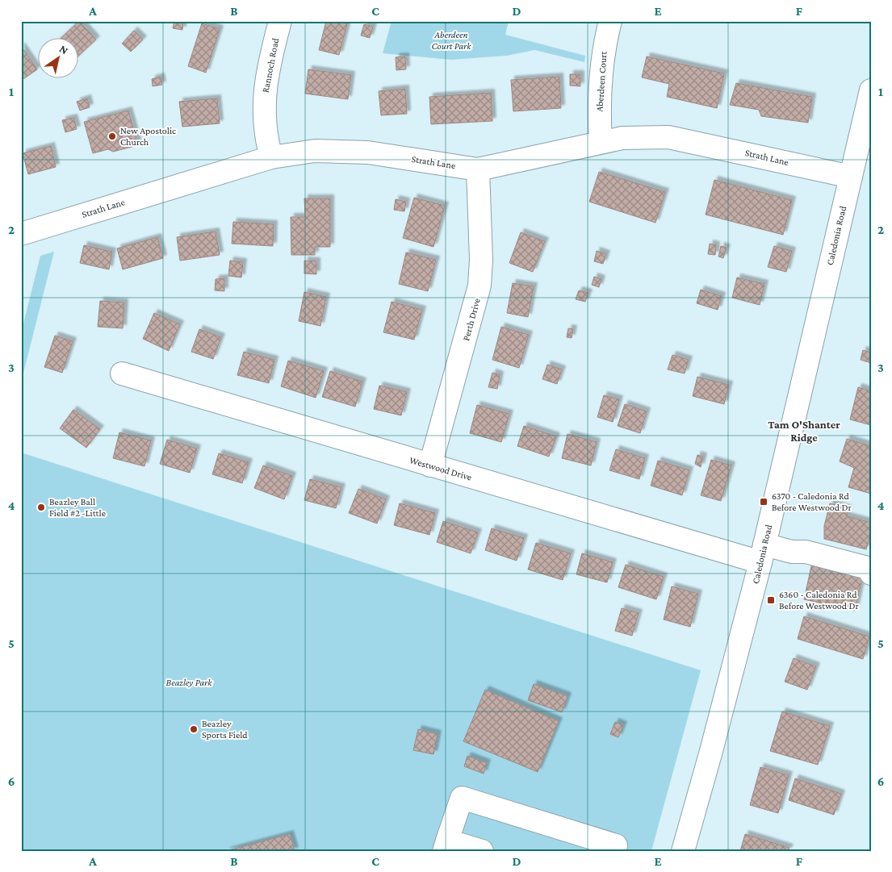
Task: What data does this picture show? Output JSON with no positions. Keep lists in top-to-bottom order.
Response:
{
  "streets": {
    "street": [
      "Rannoch Road",
      "Aberdeen Court",
      "Strath Lane",
      "Caledonia Road",
      "Perth Drive",
      "Westwood Drive"
    ]
  },
  "crossings": [
    ["Rannoch Road", "Strath Lane"],
    ["Aberdeen Court", "Strath Lane"],
    ["Strath Lane", "Caledonia Road"],
    ["Strath Lane", "Perth Drive"],
    ["Caledonia Road", "Westwood Drive"],
    ["Perth Drive", "Westwood Drive"]
  ],
  "districts": ["Tam O'Shanter Ridge"],
  "parks": ["Aberdeen Court Park", "Beazley Park"],
  "places": {
    "other": ["New Apostolic Church", "Beazley Ball Field #2 -Little", "Beazley Sports Field"],
    "transit": ["6370 - Caledonia Rd Before Westwood Dr", "6360 - Caledonia Rd Before Westwood Dr"]
  },
  "north": "top right",
  "grid": {
    "columns": [
      "A",
      "B",
      "C",
      "D",
      "E",
      "F"
    ],
    "rows": [
      "1",
      "2",
      "3",
      "4",
      "5",
      "6"
    ]
  }
}
